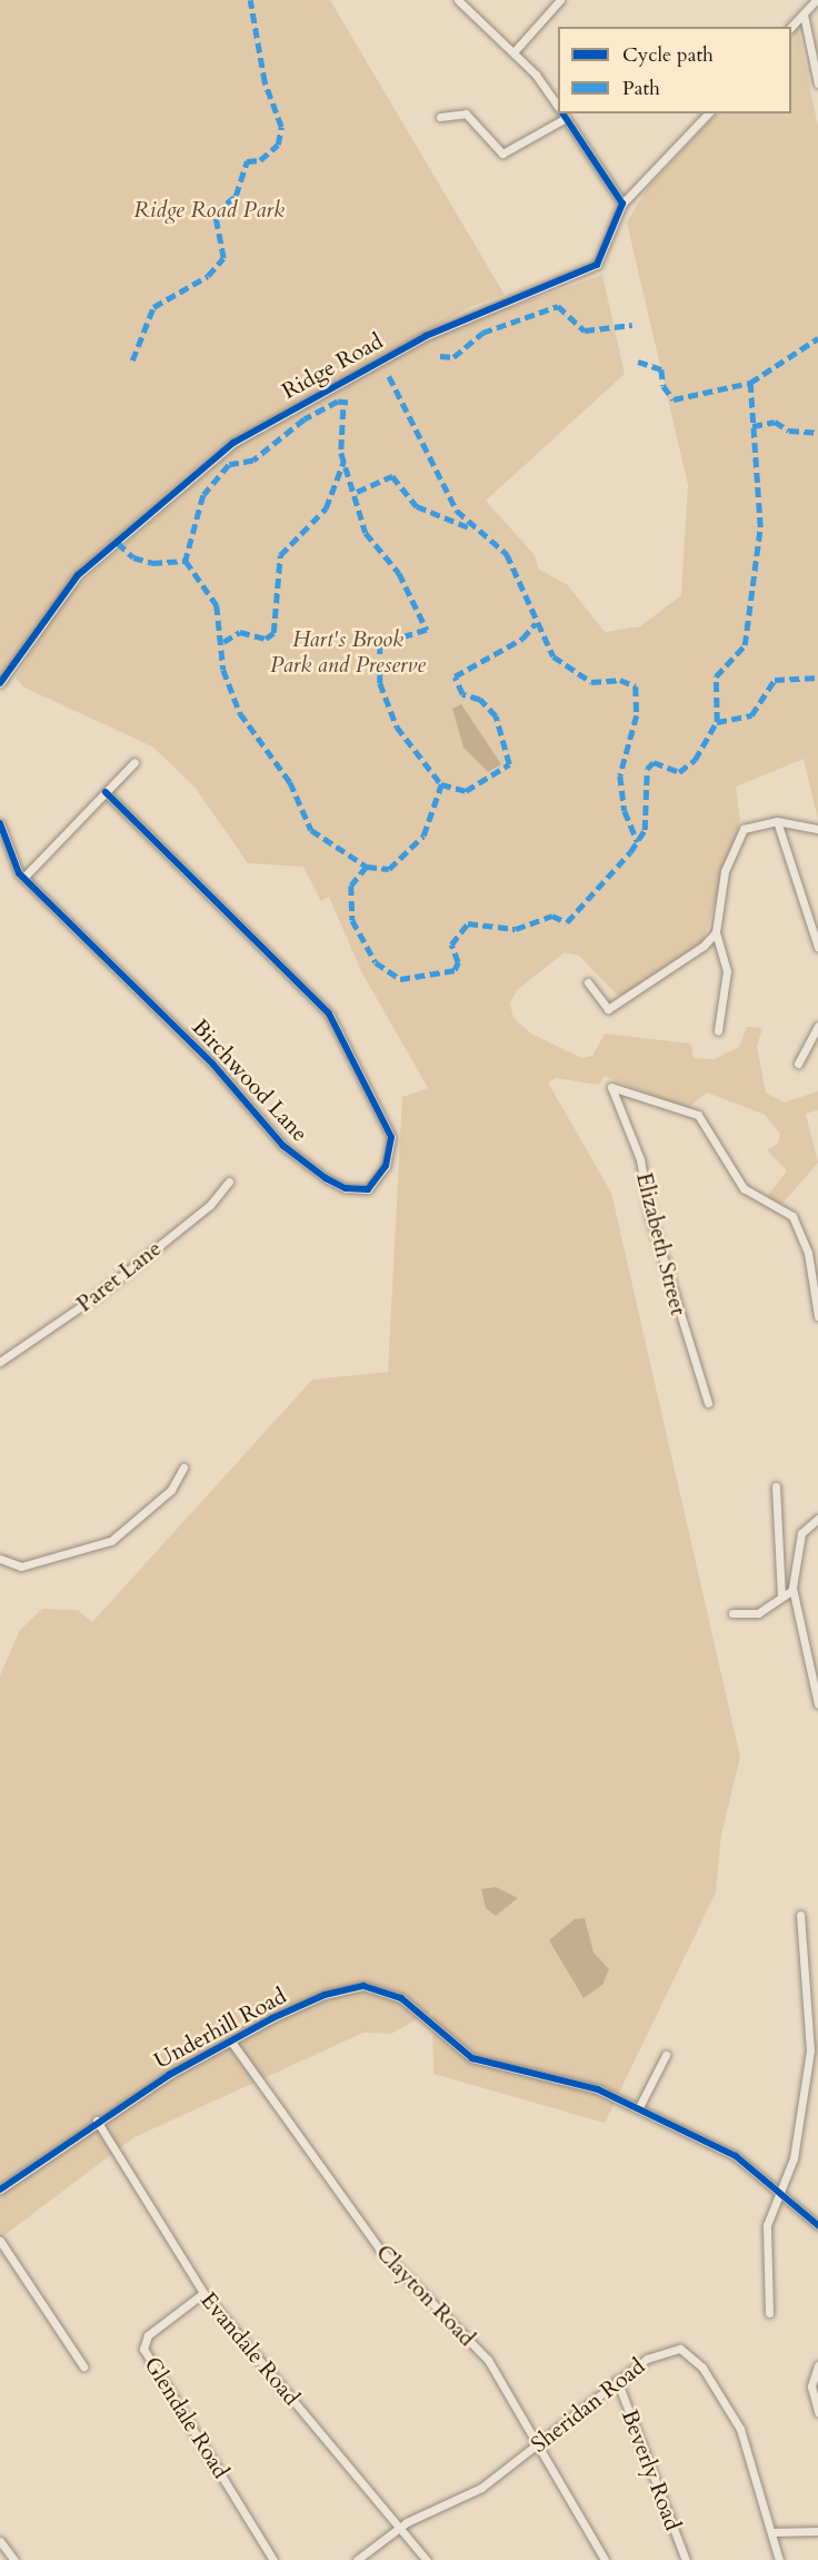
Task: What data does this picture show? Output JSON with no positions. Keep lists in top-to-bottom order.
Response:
{
  "streets": {
    "street": [
      "Ridge Road",
      "Birchwood Lane",
      "Elizabeth Street",
      "Paret Lane",
      "Underhill Road",
      "Clayton Road",
      "Evandale Road",
      "Sheridan Road",
      "Glendale Road",
      "Beverly Road"
    ]
  },
  "crossings": [
    ["Underhill Road", "Clayton Road"],
    ["Underhill Road", "Evandale Road"],
    ["Clayton Road", "Sheridan Road"],
    ["Evandale Road", "Sheridan Road"],
    ["Evandale Road", "Glendale Road"],
    ["Sheridan Road", "Beverly Road"]
  ],
  "parks": ["Ridge Road Park", "Hart's Brook Park and Preserve"],
  "legend": ["Cycle path", "Path"]
}
